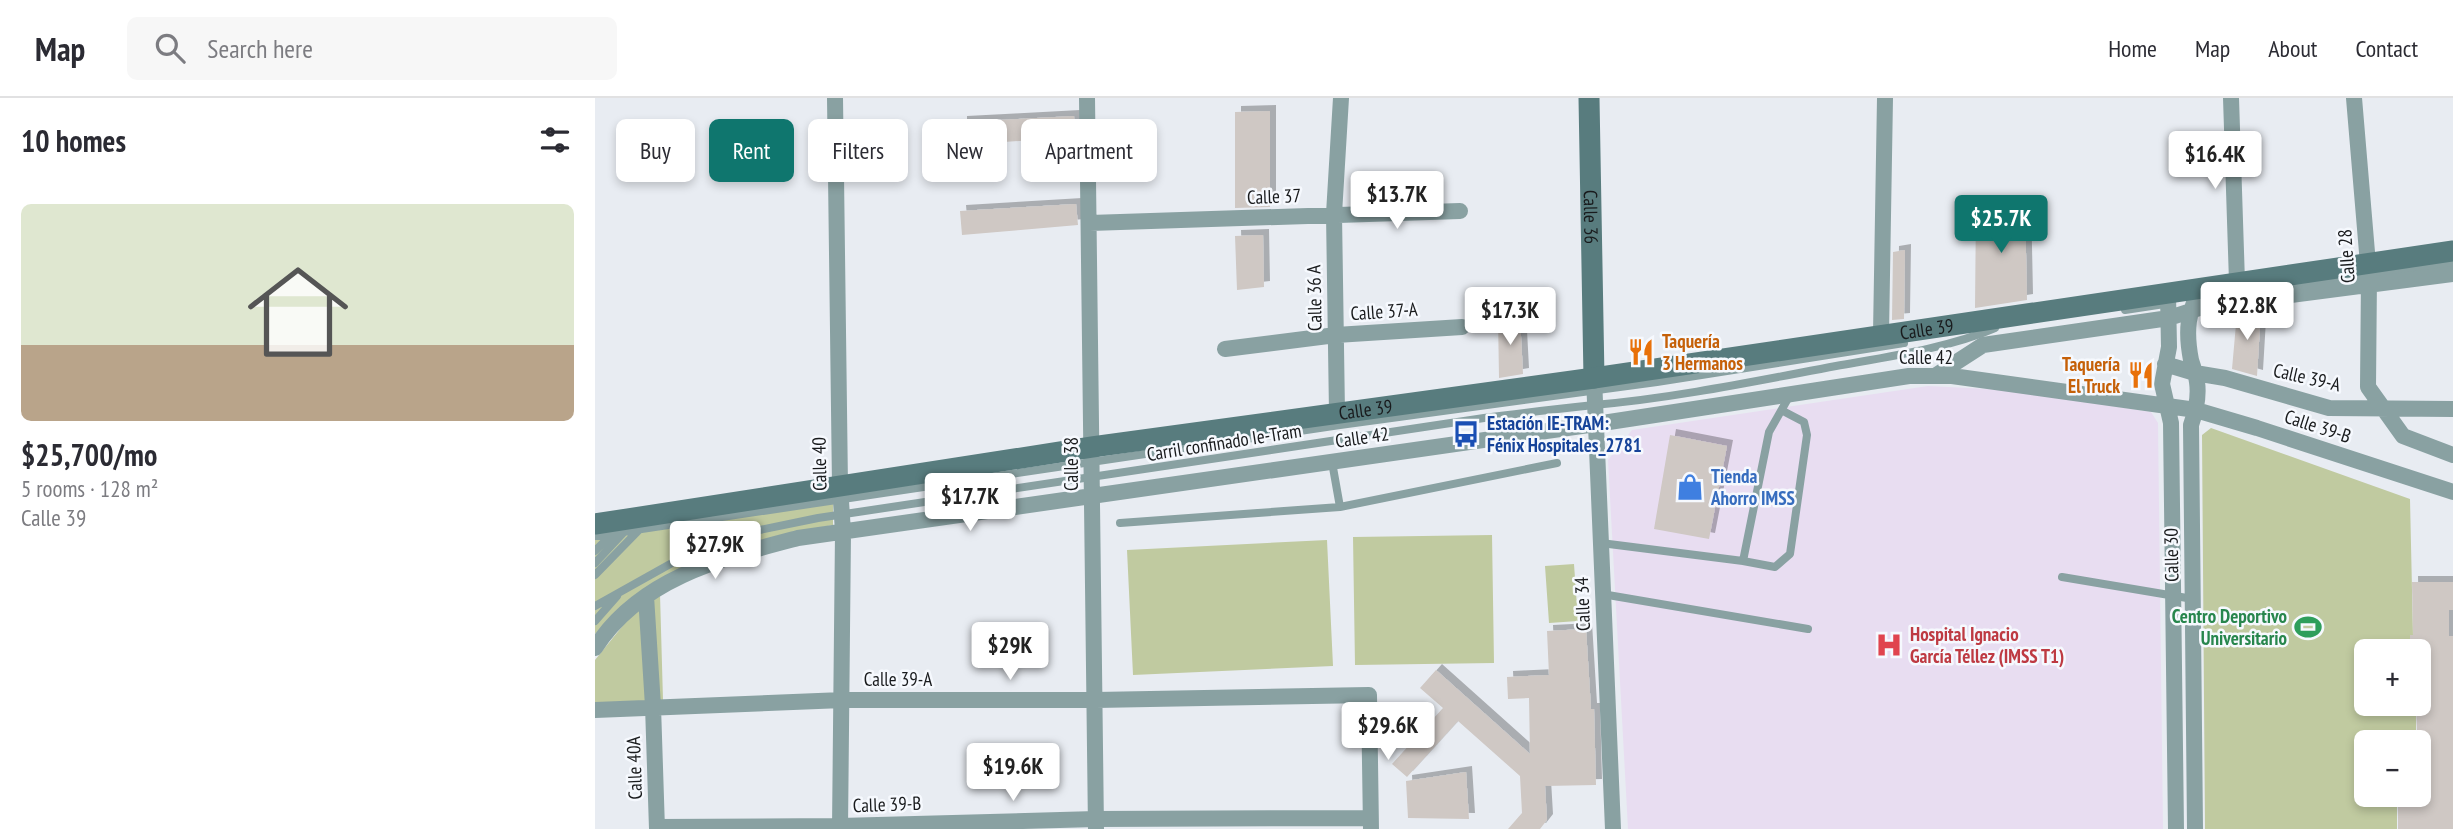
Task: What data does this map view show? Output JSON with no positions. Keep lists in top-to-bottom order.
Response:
{
  "streets": {
    "main road": ["Calle 36", "Calle 39"],
    "street": [
      "Calle 37",
      "Calle 28",
      "Calle 36 A",
      "Calle 37-A",
      "Calle 42",
      "Calle 39-A",
      "Calle 39-B",
      "Calle 40",
      "Calle 38",
      "Calle 30",
      "Calle 34",
      "Calle 40A"
    ],
    "lane": ["Carril confinado Ie-Tram"]
  },
  "crossings": [
    ["Calle 37", "Calle 36 A"],
    ["Calle 37", "Calle 38"],
    ["Calle 36", "Calle 39"],
    ["Calle 36", "Carril confinado Ie-Tram"],
    ["Calle 36", "Calle 34"],
    ["Calle 28", "Calle 39"],
    ["Calle 28", "Calle 39-A"],
    ["Calle 36 A", "Calle 37-A"],
    ["Calle 36 A", "Calle 39"],
    ["Calle 39", "Carril confinado Ie-Tram"],
    ["Calle 39", "Calle 40"],
    ["Calle 39", "Calle 38"],
    ["Calle 39", "Calle 30"],
    ["Calle 39", "Calle 34"],
    ["Calle 42", "Calle 39-B"],
    ["Calle 42", "Calle 40"],
    ["Calle 42", "Calle 38"],
    ["Calle 42", "Calle 30"],
    ["Calle 42", "Calle 34"],
    ["Calle 42", "Calle 40A"],
    ["Calle 39-A", "Calle 39-B"],
    ["Calle 39-A", "Calle 40"],
    ["Calle 39-A", "Calle 38"],
    ["Calle 39-A", "Calle 30"],
    ["Calle 39-A", "Calle 40A"],
    ["Calle 39-B", "Calle 40"],
    ["Calle 39-B", "Calle 38"],
    ["Calle 39-B", "Calle 30"],
    ["Calle 39-B", "Calle 40A"],
    ["Carril confinado Ie-Tram", "Calle 40"],
    ["Carril confinado Ie-Tram", "Calle 38"],
    ["Carril confinado Ie-Tram", "Calle 34"]
  ],
  "places": {
    "restaurant": ["Taquería 3 Hermanos", "Taquería El Truck"],
    "bus stop": ["Estación IE-TRAM: Fénix Hospitales_2781"],
    "shop": ["Tienda Ahorro IMSS"],
    "sports": ["Centro Deportivo Universitario"],
    "hospital": ["Hospital Ignacio García Téllez (IMSS T1)"]
  },
  "page": {
    "header": "Map",
    "search": "Search here",
    "nav": [
      "Home",
      "Map",
      "About",
      "Contact"
    ],
    "heading": "10 homes",
    "chip": [
      "Buy",
      "Rent",
      "Filters",
      "New",
      "Apartment"
    ],
    "price": [
      "$16.4K",
      "$13.7K",
      "$25.7K",
      "$22.8K",
      "$17.3K",
      "$17.7K",
      "$27.9K",
      "$29K",
      "$29.6K",
      "$19.6K"
    ],
    "list": [
      {
        "name": "$25,700/mo",
        "note": "5 rooms · 128 m² · Calle 39"
      }
    ],
    "map_buttons": ["+", "−"]
  }
}
